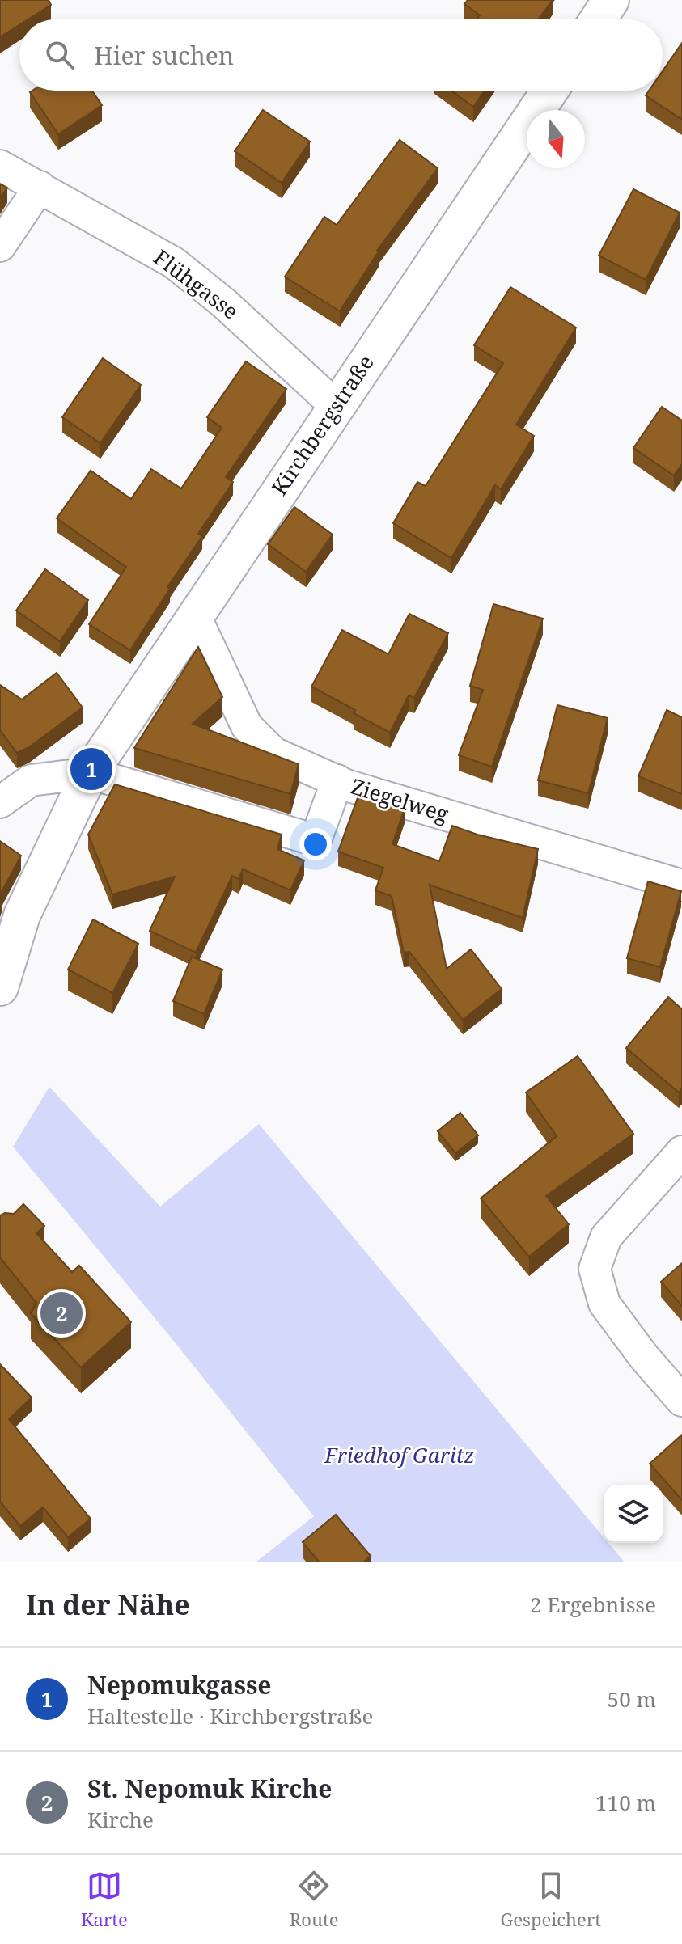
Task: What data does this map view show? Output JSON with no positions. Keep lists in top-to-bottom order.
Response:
{
  "streets": {
    "street": ["Flühgasse", "Kirchbergstraße", "Ziegelweg"]
  },
  "crossings": [
    ["Flühgasse", "Kirchbergstraße"],
    ["Kirchbergstraße", "Ziegelweg"]
  ],
  "parks": ["Friedhof Garitz"],
  "north": "bottom",
  "page": {
    "search": "Hier suchen",
    "pins": ["1", "2"],
    "heading": ["In der Nähe", "2 Ergebnisse"],
    "list": [
      {
        "mark": "1",
        "name": "Nepomukgasse",
        "note": "Haltestelle · Kirchbergstraße",
        "value": "50 m"
      },
      {
        "mark": "2",
        "name": "St. Nepomuk Kirche",
        "note": "Kirche",
        "value": "110 m"
      }
    ],
    "nav": ["Karte", "Route", "Gespeichert"]
  }
}
